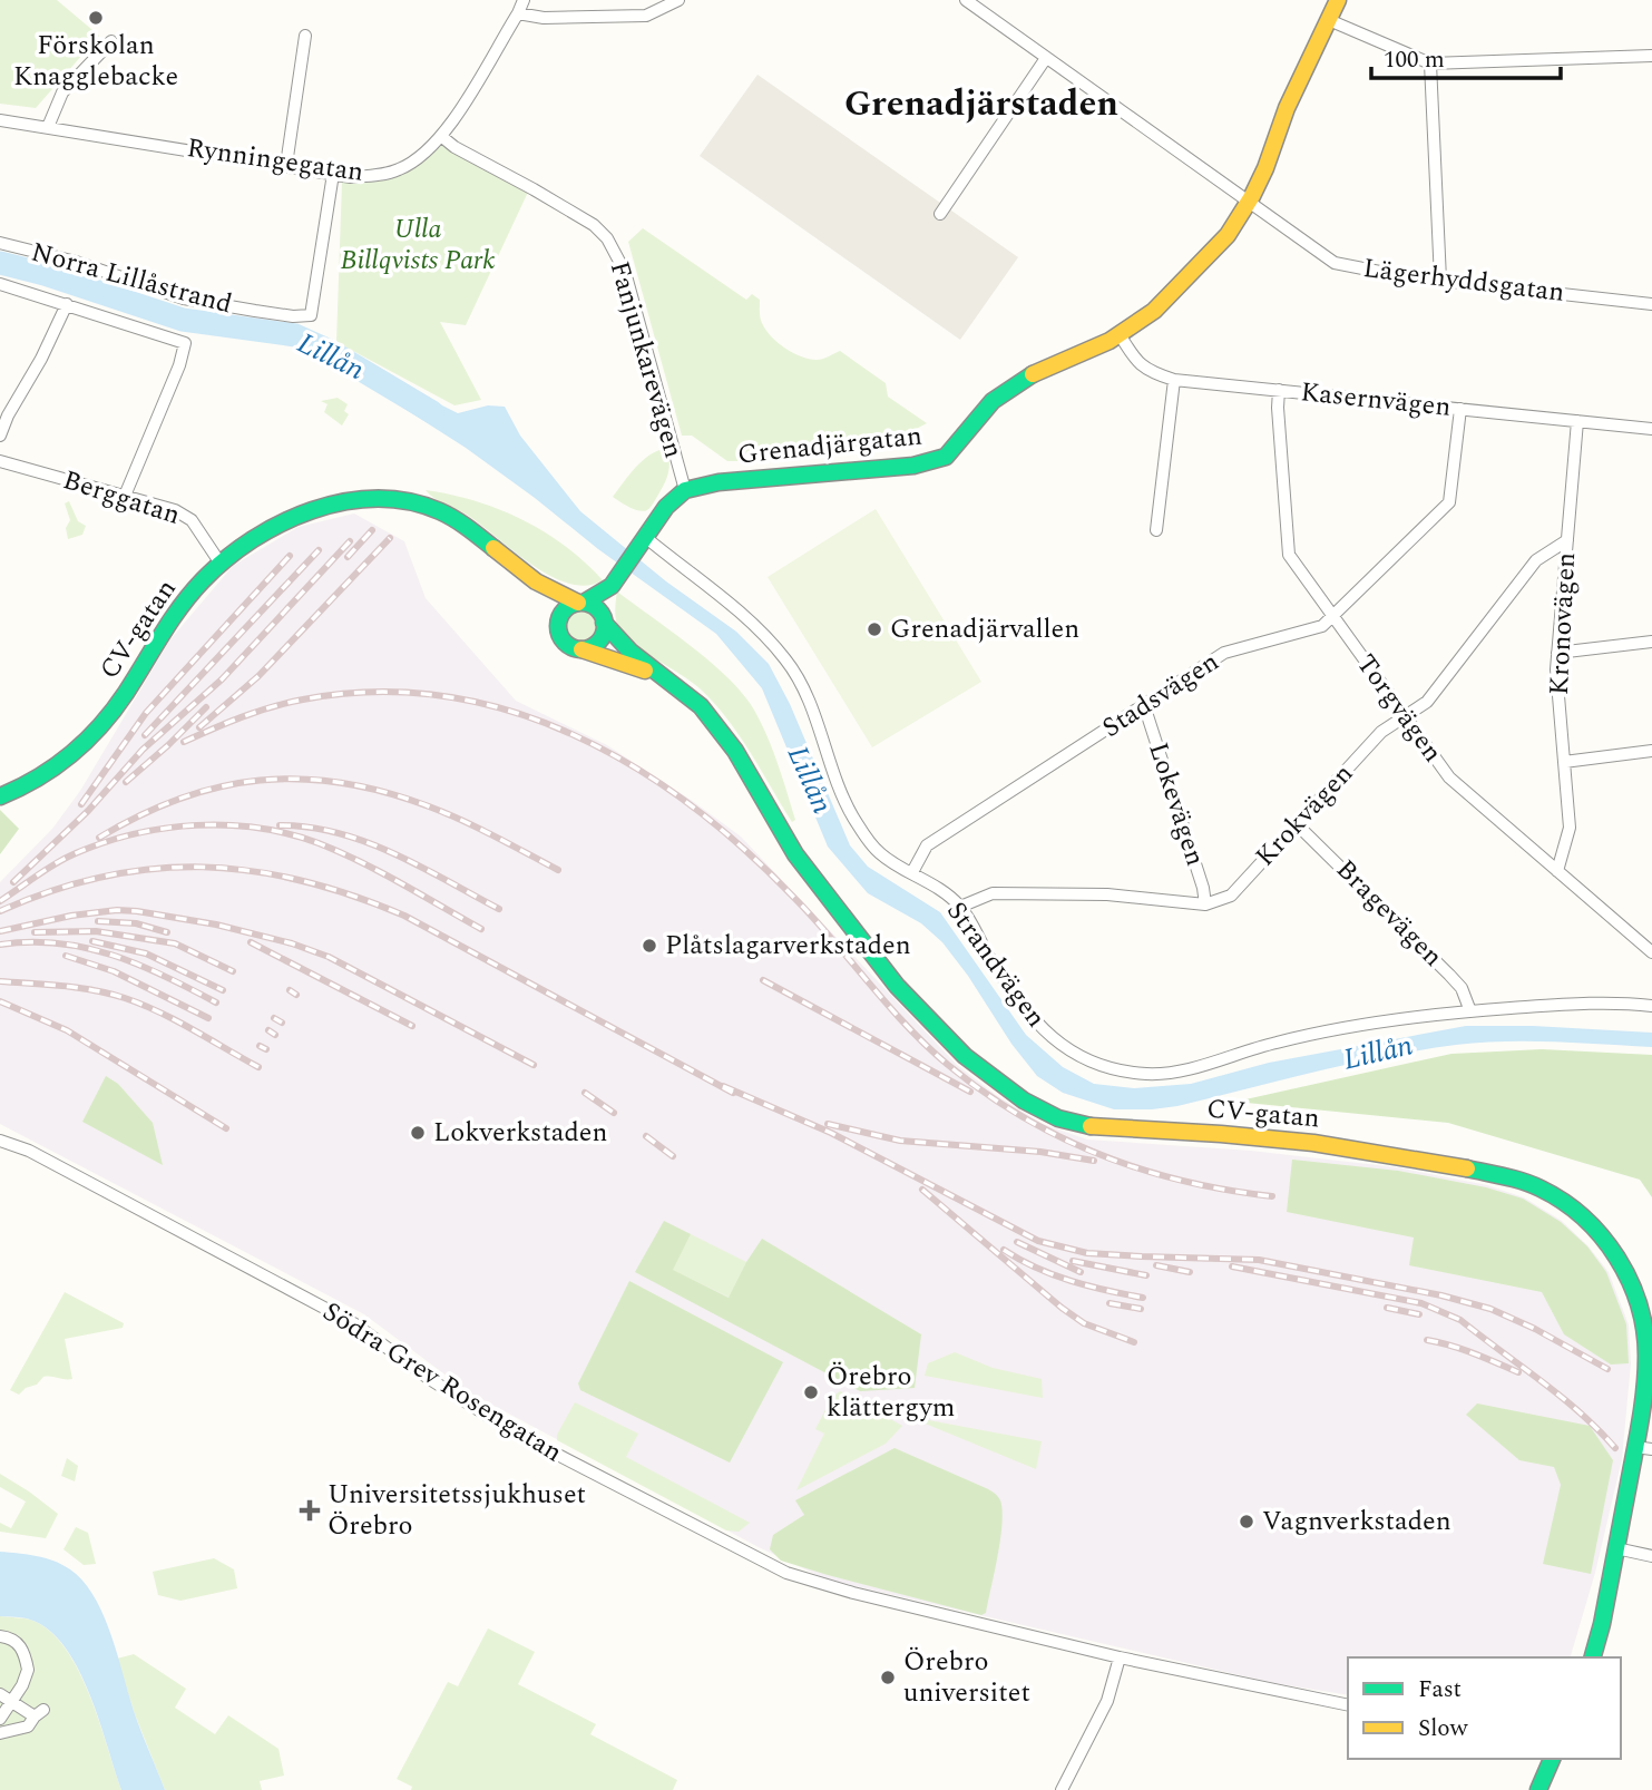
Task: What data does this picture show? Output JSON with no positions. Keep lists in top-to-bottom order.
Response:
{
  "streets": {
    "street": [
      "Rynningegatan",
      "Norra Lillåstrand",
      "Lägerhyddsgatan",
      "Fanjunkarevägen",
      "Kasernvägen",
      "Grenadjärgatan",
      "Berggatan",
      "Kronovägen",
      "CV-gatan",
      "Stadsvägen",
      "Torgvägen",
      "Lokevägen",
      "Krokvägen",
      "Bragevägen",
      "Strandvägen",
      "Södra Grev Rosengatan"
    ]
  },
  "crossings": [
    ["Rynningegatan", "Norra Lillåstrand"],
    ["Rynningegatan", "Fanjunkarevägen"],
    ["Lägerhyddsgatan", "Grenadjärgatan"],
    ["Fanjunkarevägen", "Grenadjärgatan"],
    ["Kasernvägen", "Grenadjärgatan"],
    ["Kasernvägen", "Kronovägen"],
    ["Kasernvägen", "Stadsvägen"],
    ["Kasernvägen", "Torgvägen"],
    ["Berggatan", "CV-gatan"],
    ["Kronovägen", "Torgvägen"],
    ["Kronovägen", "Krokvägen"],
    ["Stadsvägen", "Torgvägen"],
    ["Stadsvägen", "Lokevägen"],
    ["Stadsvägen", "Strandvägen"],
    ["Torgvägen", "Krokvägen"],
    ["Lokevägen", "Krokvägen"],
    ["Krokvägen", "Bragevägen"],
    ["Bragevägen", "Strandvägen"]
  ],
  "districts": ["Grenadjärstaden"],
  "water": ["Lillån"],
  "parks": ["Ulla Billqvists Park"],
  "places": {
    "other": [
      "Förskolan Knagglebacke",
      "Grenadjärvallen",
      "Plåtslagarverkstaden",
      "Lokverkstaden",
      "Örebro klättergym",
      "Vagnverkstaden",
      "Örebro universitet"
    ],
    "health": ["Universitetssjukhuset Örebro"]
  },
  "legend": ["Fast", "Slow"],
  "scale_bar": "100 m"
}
